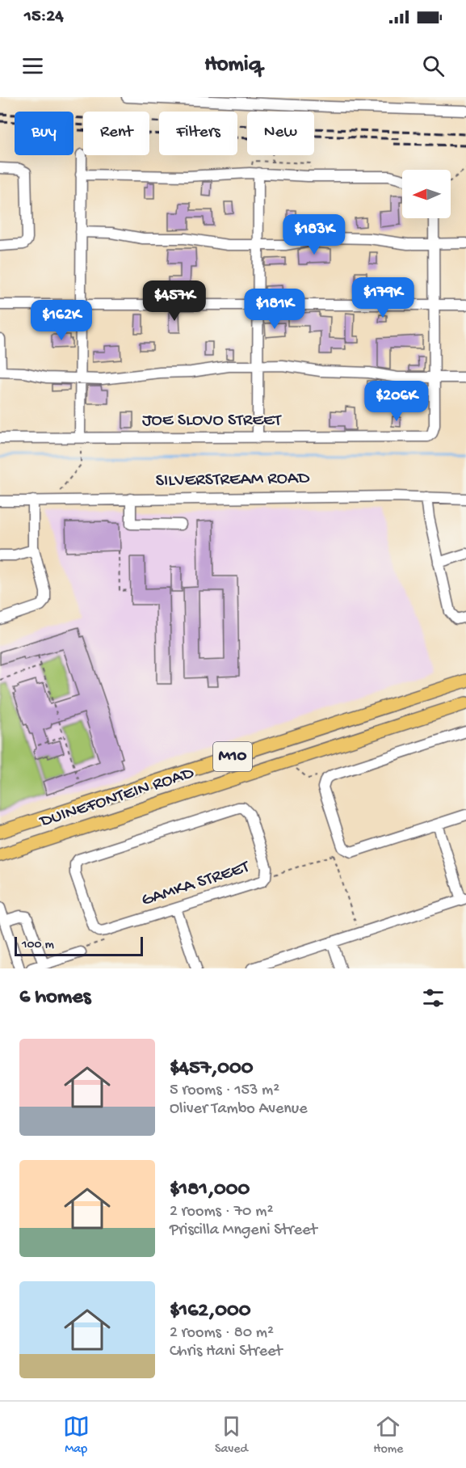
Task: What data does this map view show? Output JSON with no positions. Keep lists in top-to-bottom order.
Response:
{
  "streets": {
    "main road": ["M10", "DUINEFONTEIN ROAD"],
    "street": ["JOE SLOVO STREET", "SILVERSTREAM ROAD", "GAMKA STREET"]
  },
  "scale_bar": "100 m",
  "north": "left",
  "page": {
    "status": "15:24",
    "header": "Homiq",
    "chip": [
      "Buy",
      "Rent",
      "Filters",
      "New"
    ],
    "price": [
      "$183K",
      "$179K",
      "$457K",
      "$181K",
      "$162K",
      "$206K"
    ],
    "scale": "100 m",
    "heading": "6 homes",
    "list": [
      {
        "name": "$457,000",
        "note": "5 rooms · 153 m² · Oliver Tambo Avenue"
      },
      {
        "name": "$181,000",
        "note": "2 rooms · 70 m² · Priscilla Mngeni Street"
      },
      {
        "name": "$162,000",
        "note": "2 rooms · 80 m² · Chris Hani Street"
      }
    ],
    "tabs": ["Map", "Saved", "Home"]
  }
}
